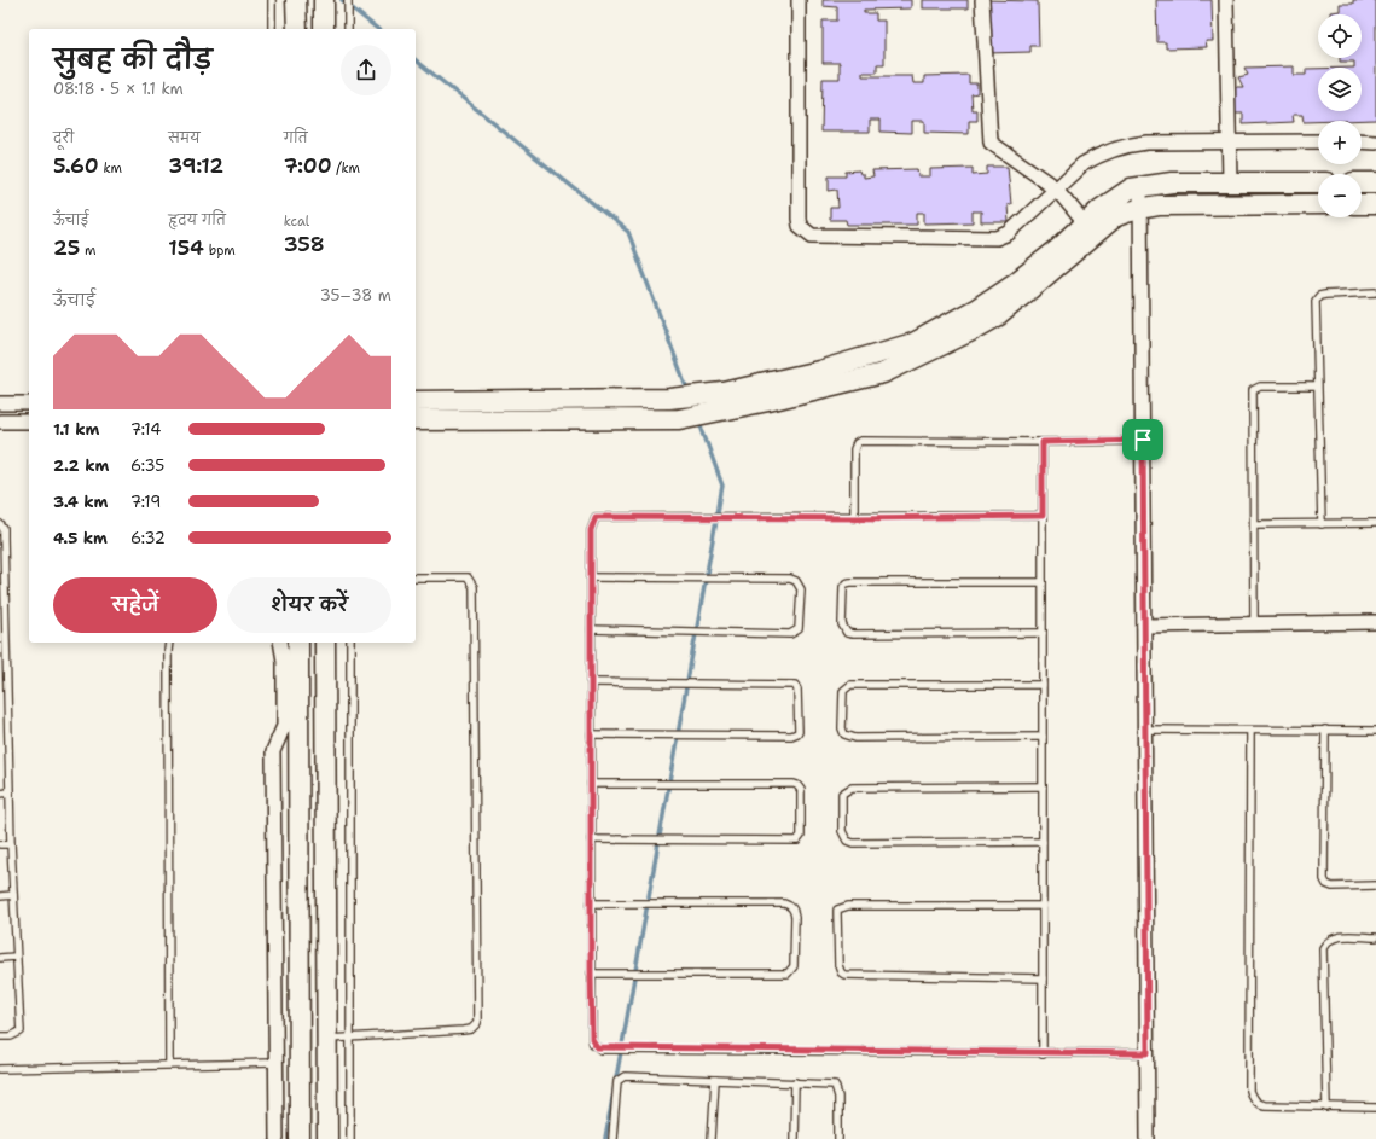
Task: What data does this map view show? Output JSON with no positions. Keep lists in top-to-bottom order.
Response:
{
  "page": {
    "map_buttons": ["+", "−"],
    "heading": ["सुबह की दौड़", "08:18 · 5 × 1.1 km"],
    "stats": [
      ["दूरी", "5.60 km"],
      ["समय", "39:12"],
      ["गति", "7:00 /km"],
      ["ऊँचाई", "25 m"],
      ["हृदय गति", "154 bpm"],
      ["kcal", "358"]
    ],
    "chart": ["ऊँचाई", "35–38 m"],
    "list": [
      {
        "name": "1.1 km",
        "note": "7:14"
      },
      {
        "name": "2.2 km",
        "note": "6:35"
      },
      {
        "name": "3.4 km",
        "note": "7:19"
      },
      {
        "name": "4.5 km",
        "note": "6:32"
      }
    ],
    "buttons": ["सहेजें", "शेयर करें"]
  }
}
